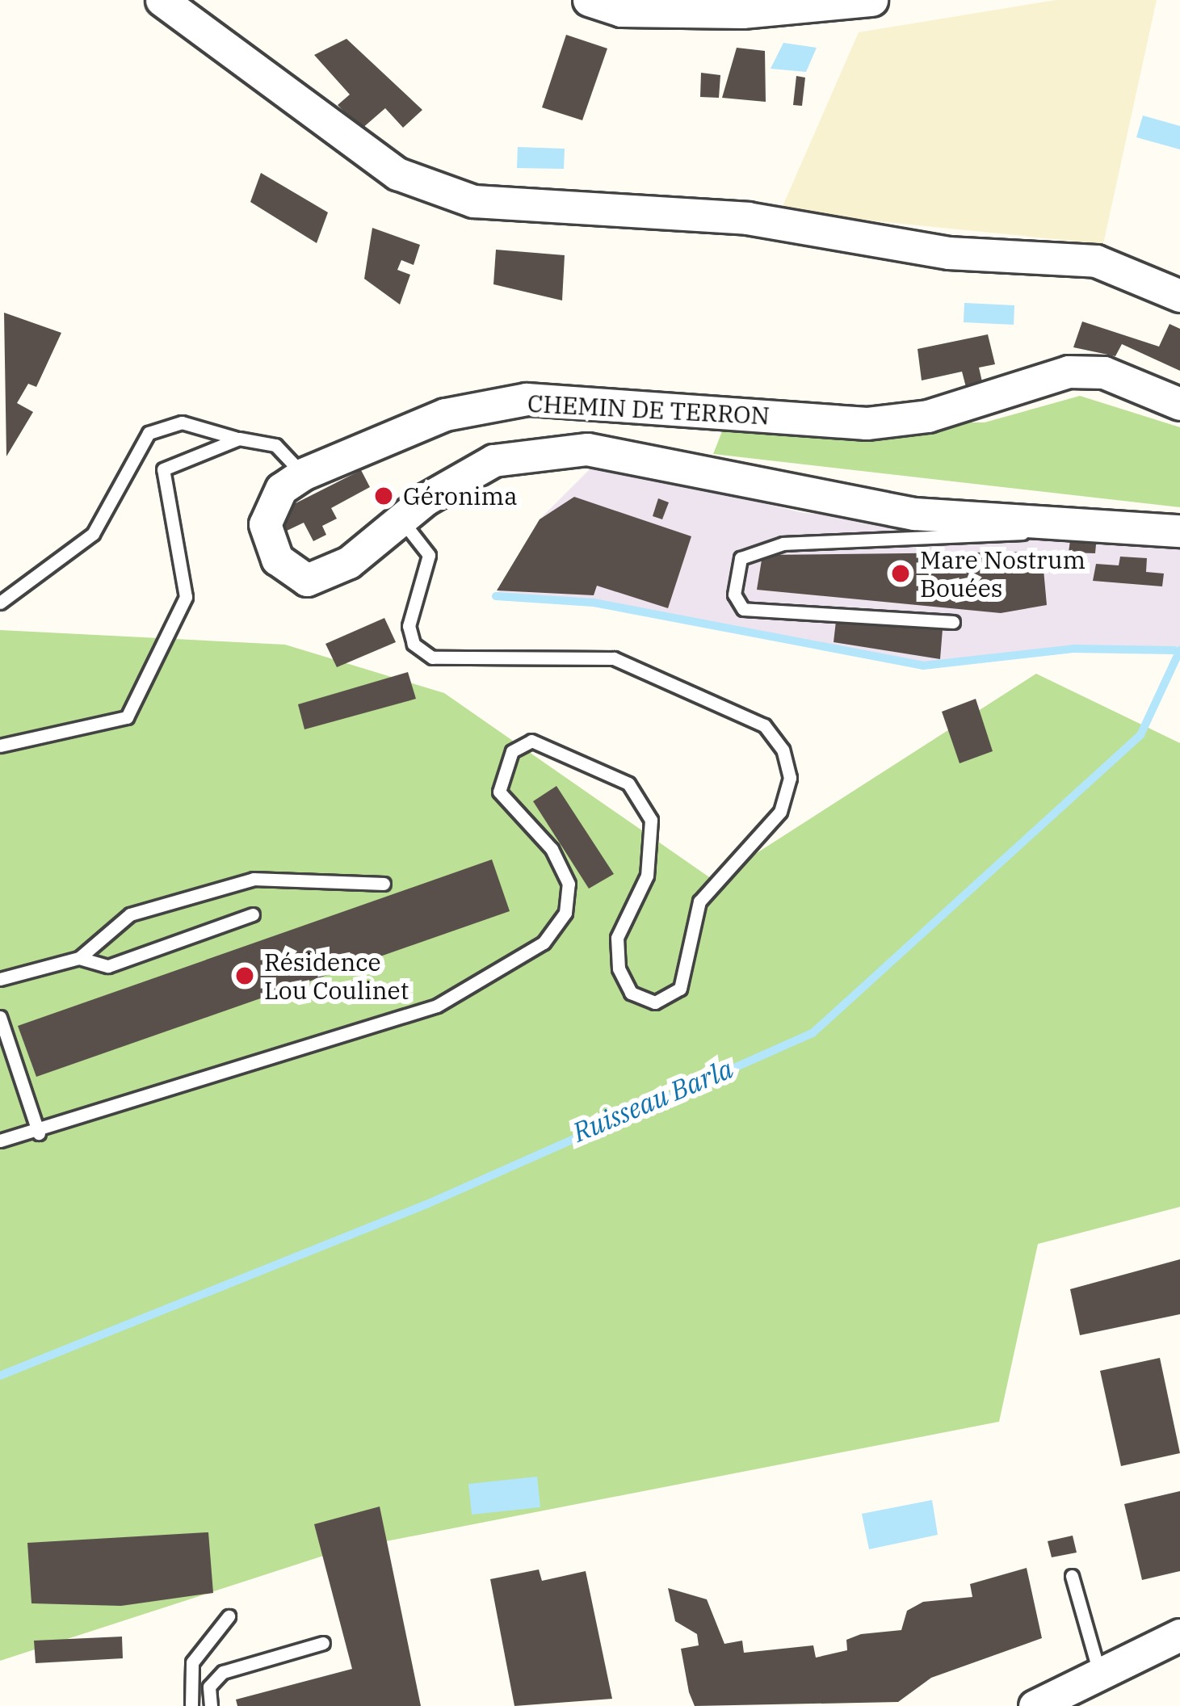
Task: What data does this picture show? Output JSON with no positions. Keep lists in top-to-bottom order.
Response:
{
  "streets": {
    "street": ["CHEMIN DE TERRON"]
  },
  "water": ["Ruisseau Barla"],
  "places": ["Géronima", "Mare Nostrum Bouées", "Résidence Lou Coulinet"]
}
